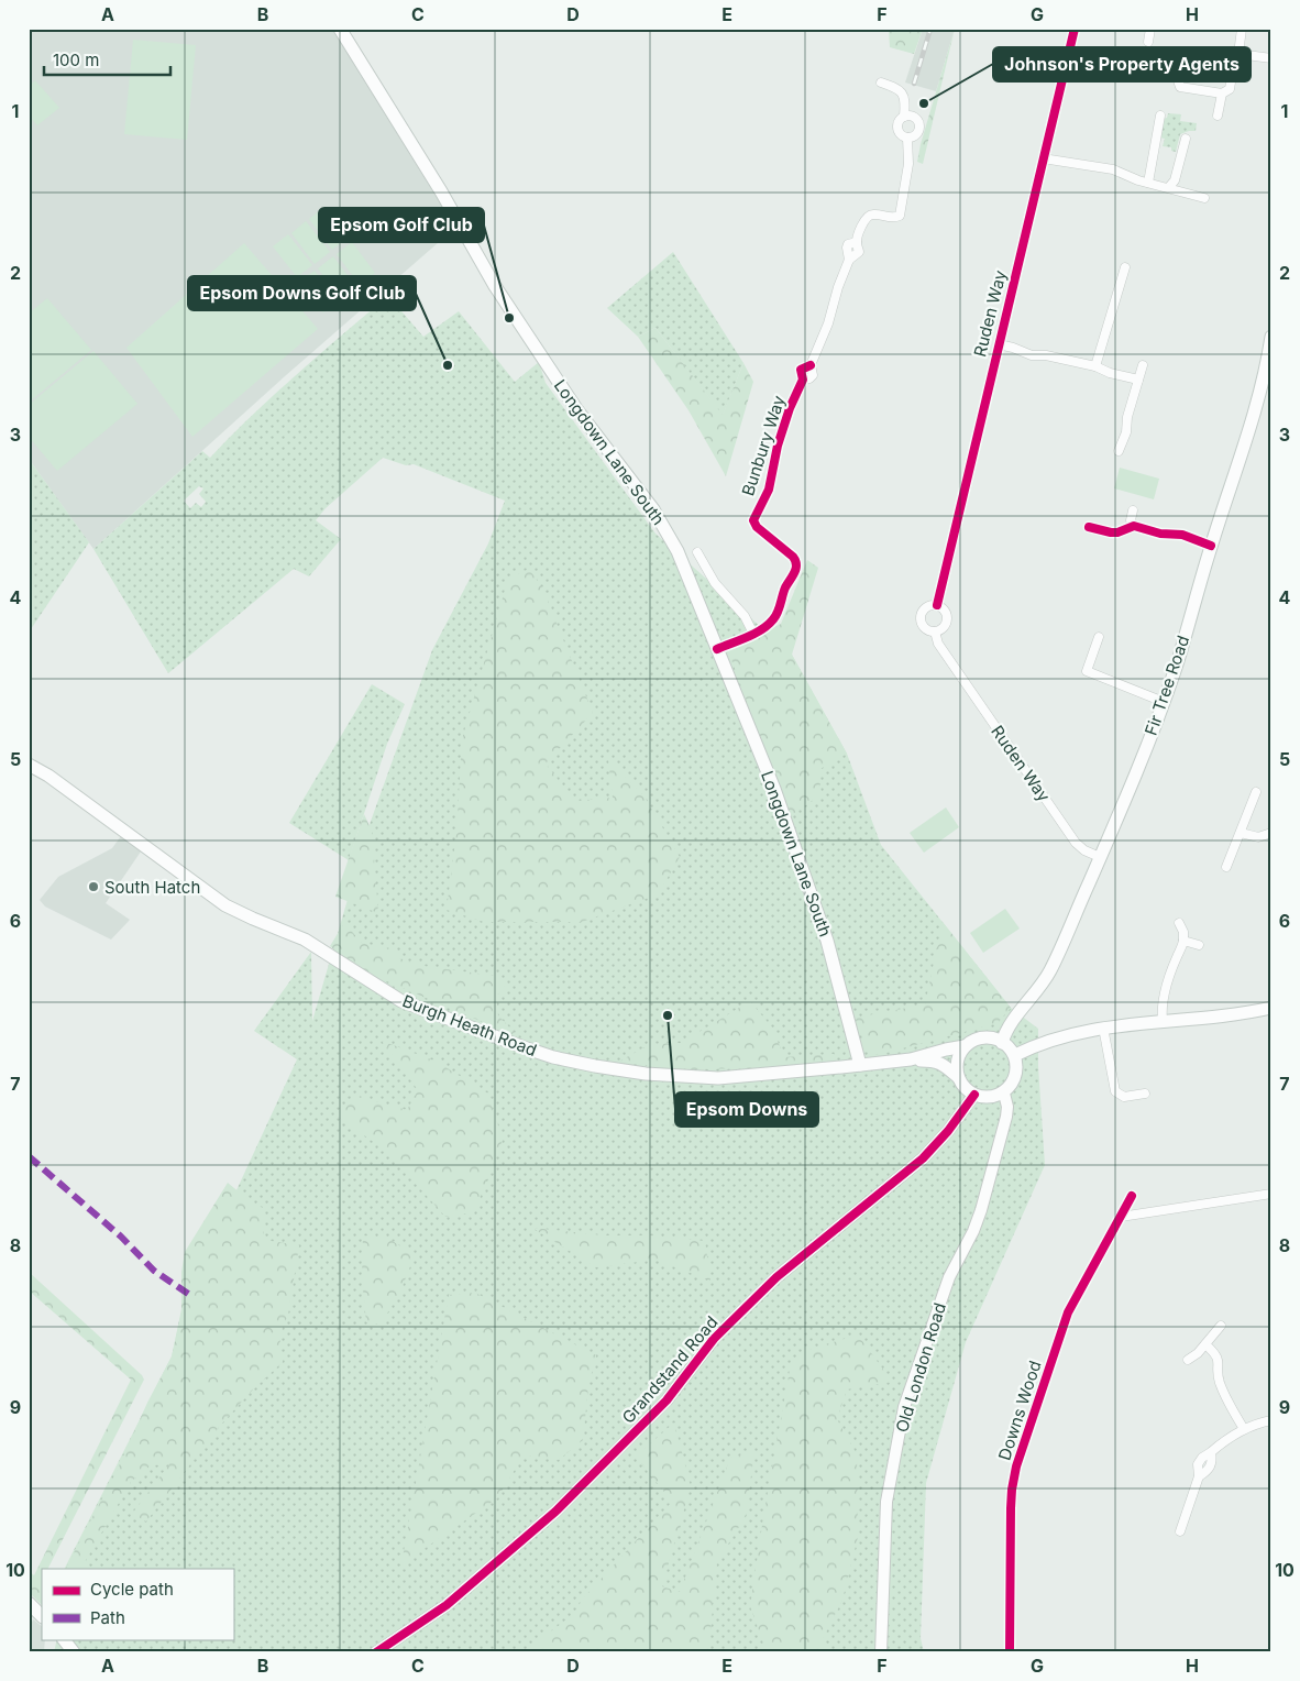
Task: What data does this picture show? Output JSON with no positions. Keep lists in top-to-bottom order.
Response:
{
  "streets": {
    "main road": ["Longdown Lane South", "Fir Tree Road", "Burgh Heath Road"],
    "street": [
      "Ruden Way",
      "Bunbury Way",
      "Old London Road",
      "Grandstand Road",
      "Downs Wood"
    ]
  },
  "crossings": [
    ["Ruden Way", "Fir Tree Road"],
    ["Bunbury Way", "Longdown Lane South"],
    ["Longdown Lane South", "Burgh Heath Road"],
    ["Fir Tree Road", "Burgh Heath Road"],
    ["Fir Tree Road", "Old London Road"],
    ["Fir Tree Road", "Grandstand Road"],
    ["Burgh Heath Road", "Old London Road"],
    ["Burgh Heath Road", "Grandstand Road"],
    ["Old London Road", "Grandstand Road"]
  ],
  "places": [
    "Johnson's Property Agents",
    "Epsom Golf Club",
    "Epsom Downs Golf Club",
    "South Hatch",
    "Epsom Downs"
  ],
  "legend": ["Cycle path", "Path"],
  "scale_bar": "100 m",
  "grid": {
    "columns": [
      "A",
      "B",
      "C",
      "D",
      "E",
      "F",
      "G",
      "H"
    ],
    "rows": [
      "1",
      "2",
      "3",
      "4",
      "5",
      "6",
      "7",
      "8",
      "9",
      "10"
    ]
  }
}
